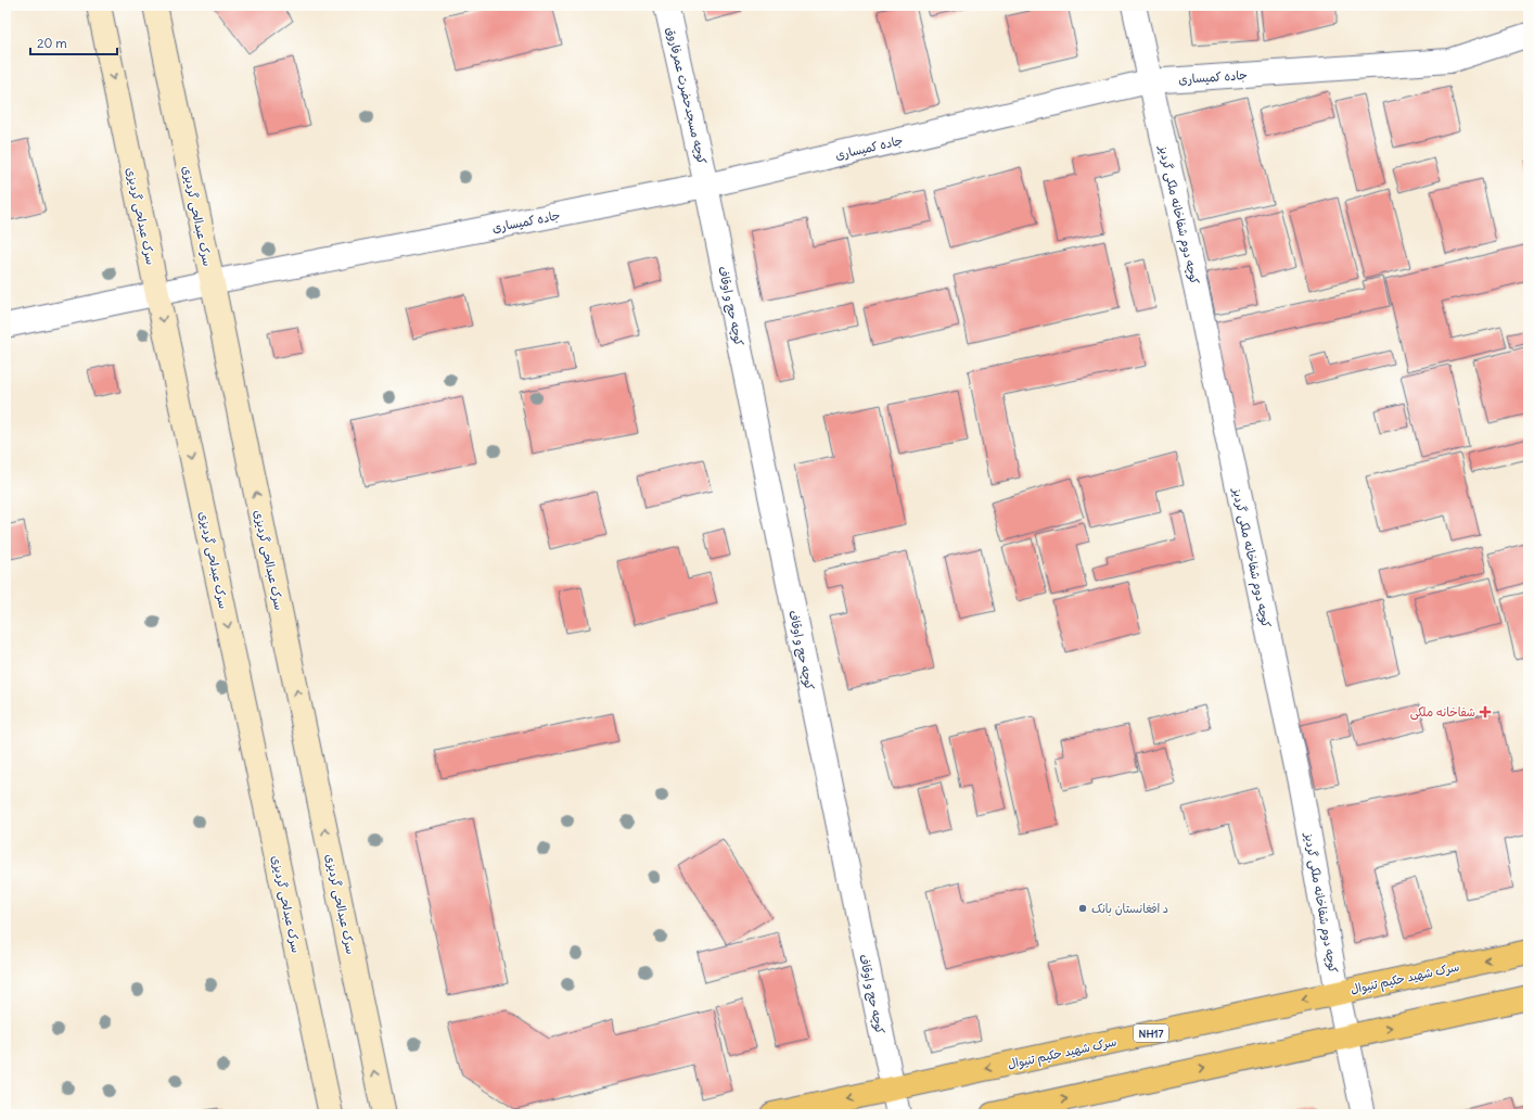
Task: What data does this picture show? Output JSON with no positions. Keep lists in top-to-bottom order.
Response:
{
  "streets": {
    "highway": ["سرک شهید حکیم تنیوال", "NH17"],
    "main road": ["سرک عبدلحی گردیزی", "سرک عبدالحی گردیزی"],
    "street": [
      "جاده کمیساری",
      "کوچه مسجدحضرت عمرفاروق",
      "کوچه دوم شفاخانه ملکی گردیز",
      "کوچه حج و اوقاف"
    ]
  },
  "crossings": [
    ["جاده کمیساری", "کوچه مسجدحضرت عمرفاروق"],
    ["جاده کمیساری", "کوچه دوم شفاخانه ملکی گردیز"],
    ["جاده کمیساری", "سرک عبدلحی گردیزی"],
    ["جاده کمیساری", "سرک عبدالحی گردیزی"],
    ["جاده کمیساری", "کوچه حج و اوقاف"],
    ["کوچه مسجدحضرت عمرفاروق", "کوچه حج و اوقاف"],
    ["کوچه دوم شفاخانه ملکی گردیز", "سرک شهید حکیم تنیوال"],
    ["کوچه حج و اوقاف", "سرک شهید حکیم تنیوال"]
  ],
  "one_way": ["سرک عبدلحی گردیزی", "سرک عبدالحی گردیزی"],
  "places": {
    "health": ["شفاخانه ملکی"],
    "other": ["د افغانستان بانک"]
  },
  "scale_bar": "20 m"
}
